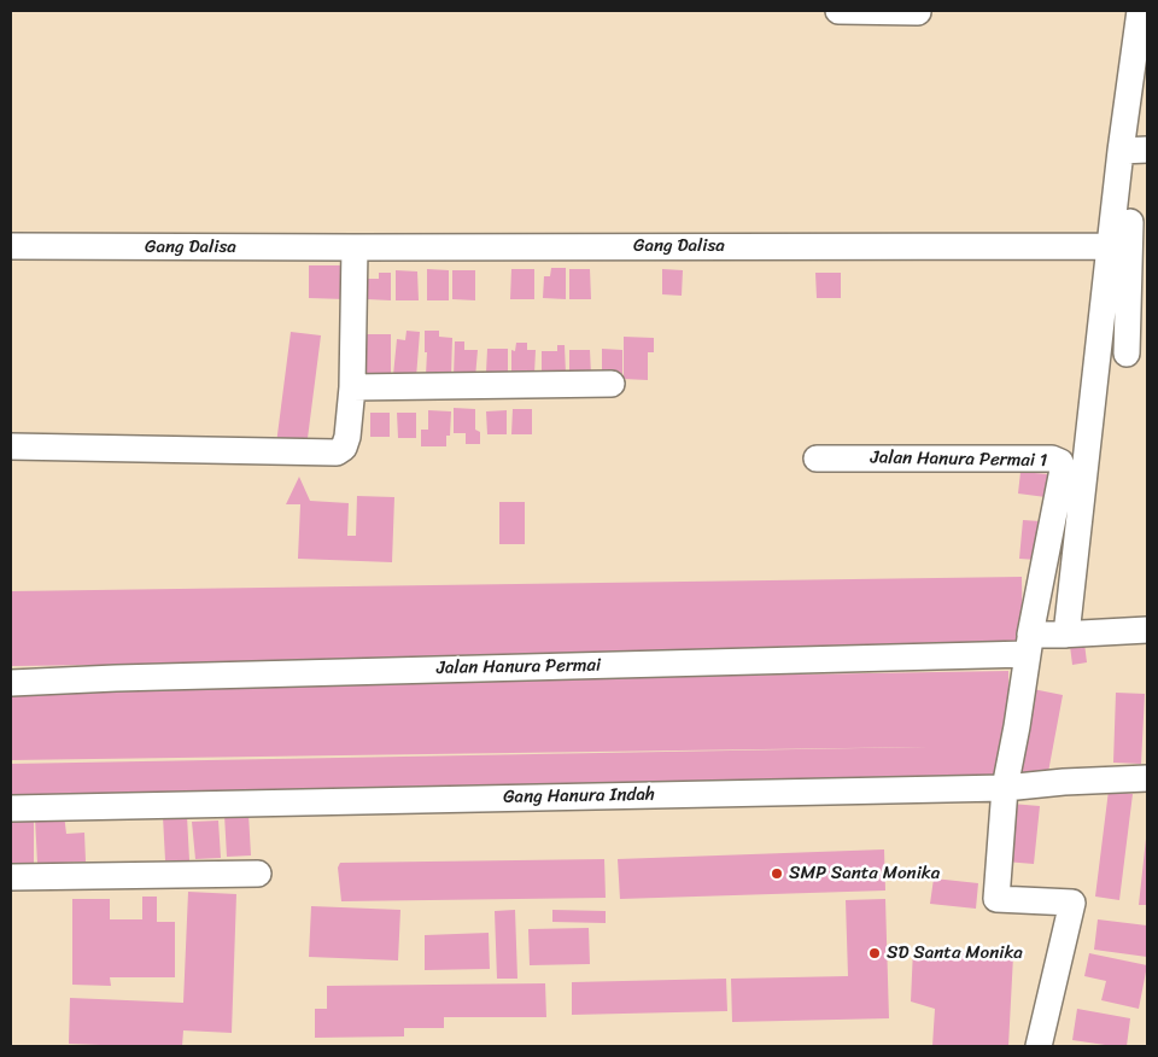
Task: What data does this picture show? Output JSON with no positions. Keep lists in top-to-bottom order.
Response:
{
  "streets": {
    "street": [
      "Gang Dalisa",
      "Jalan Hanura Permai 1",
      "Jalan Hanura Permai",
      "Gang Hanura Indah"
    ]
  },
  "crossings": [
    ["Jalan Hanura Permai 1", "Jalan Hanura Permai"]
  ],
  "places": ["SMP Santa Monika", "SD Santa Monika"]
}
